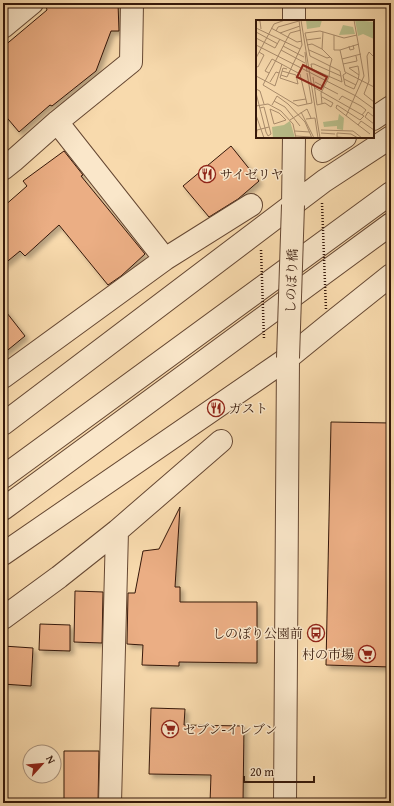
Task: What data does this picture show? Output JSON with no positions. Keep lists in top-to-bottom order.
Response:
{
  "streets": {
    "street": ["しのぼり橋"]
  },
  "places": {
    "restaurant": ["サイゼリヤ", "ガスト"],
    "bus stop": ["しのぼり公園前"],
    "supermarket": ["村の市場", "セブン-イレブン"]
  },
  "scale_bar": "20 m",
  "north": "top right"
}
